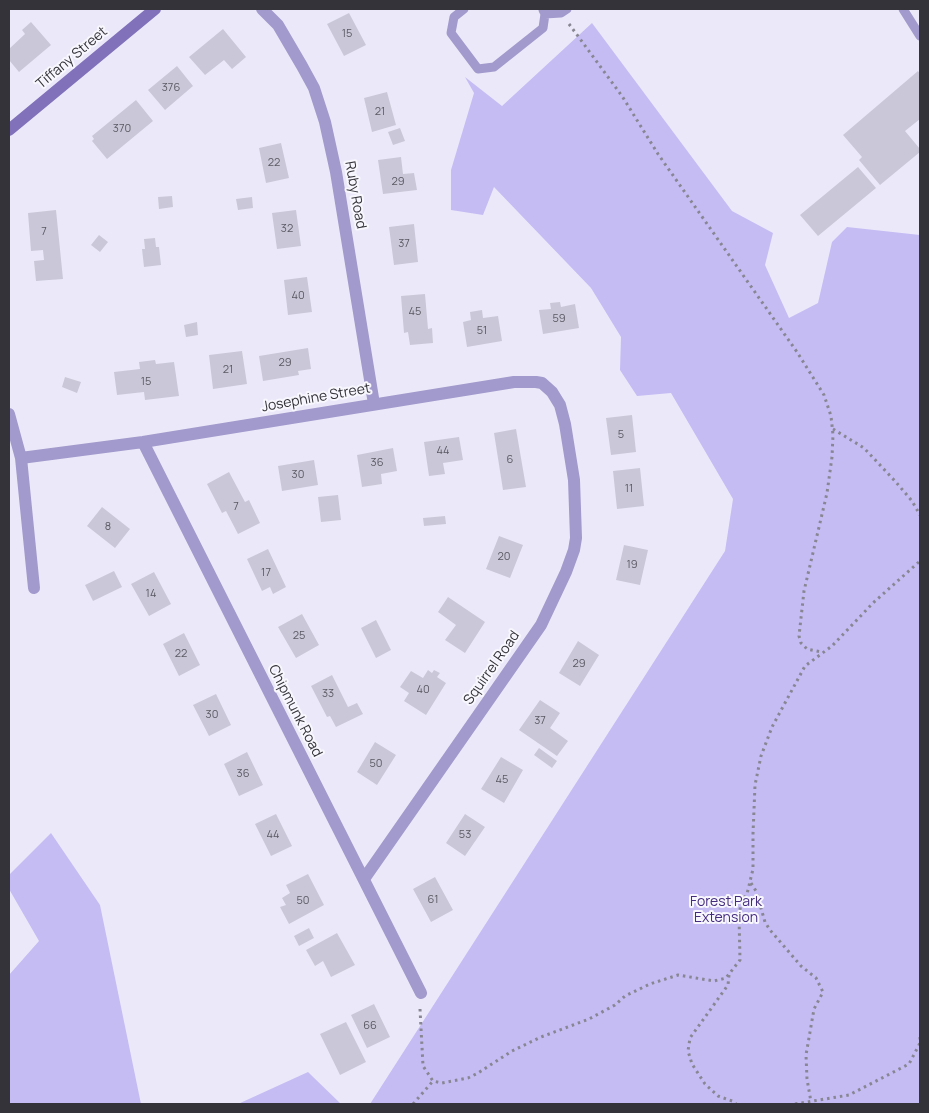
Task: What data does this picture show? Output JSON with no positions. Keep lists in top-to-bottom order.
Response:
{
  "streets": {
    "main road": ["Tiffany Street"],
    "street": [
      "Ruby Road",
      "Josephine Street",
      "Squirrel Road",
      "Chipmunk Road"
    ]
  },
  "crossings": [
    ["Ruby Road", "Josephine Street"],
    ["Josephine Street", "Squirrel Road"],
    ["Josephine Street", "Chipmunk Road"],
    ["Squirrel Road", "Chipmunk Road"]
  ],
  "parks": ["Forest Park Extension"],
  "house_numbers": [
    "15",
    "376",
    "21",
    "370",
    "22",
    "29",
    "32",
    "7",
    "37",
    "40",
    "45",
    "59",
    "51",
    "29",
    "21",
    "15",
    "5",
    "44",
    "6",
    "36",
    "30",
    "11",
    "7",
    "8",
    "20",
    "19",
    "17",
    "14",
    "25",
    "22",
    "29",
    "40",
    "33",
    "30",
    "37",
    "50",
    "36",
    "45",
    "44",
    "53",
    "61",
    "50",
    "66"
  ]
}
